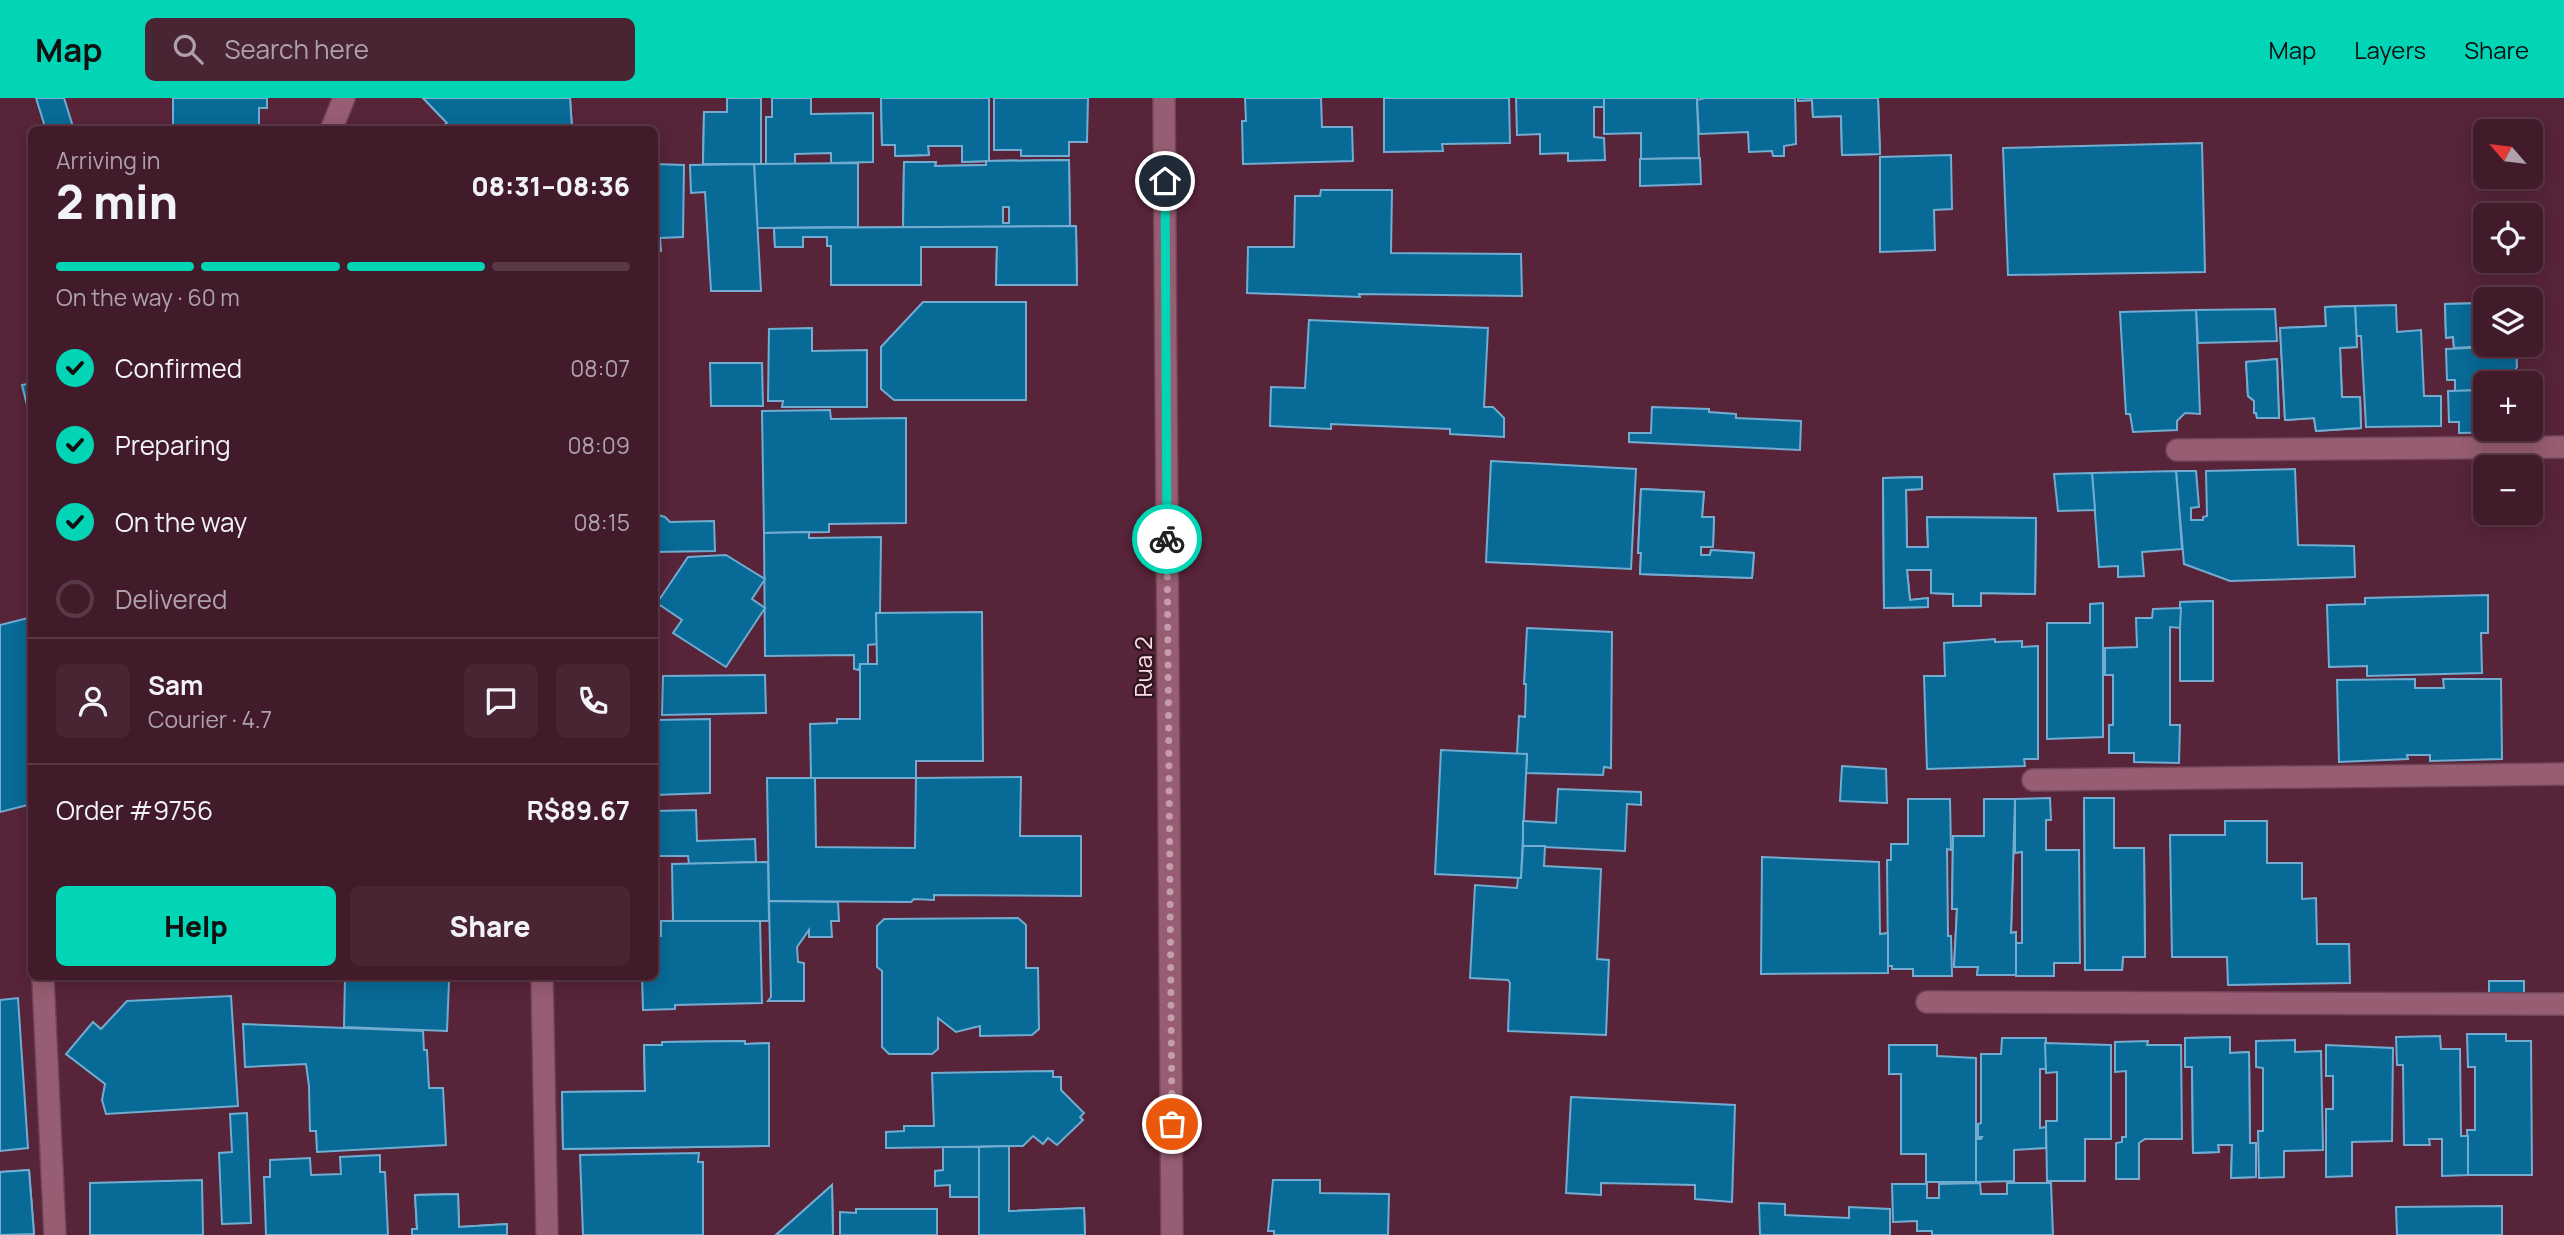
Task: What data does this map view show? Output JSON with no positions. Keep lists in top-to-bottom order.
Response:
{
  "streets": {
    "street": ["Rua 2"]
  },
  "north": "top left",
  "page": {
    "header": "Map",
    "search": "Search here",
    "nav": ["Map", "Layers", "Share"],
    "map_buttons": ["+", "−"],
    "heading": ["2 min", "Arriving in", "08:31–08:36"],
    "panel": [
      "Sam",
      "Courier · 4.7",
      "Order #9756",
      "R$89.67"
    ],
    "bar": "On the way · 60 m",
    "list": [
      ["Confirmed", "08:07"],
      ["Preparing", "08:09"],
      ["On the way", "08:15"],
      "Delivered"
    ],
    "buttons": ["Help", "Share"]
  }
}
